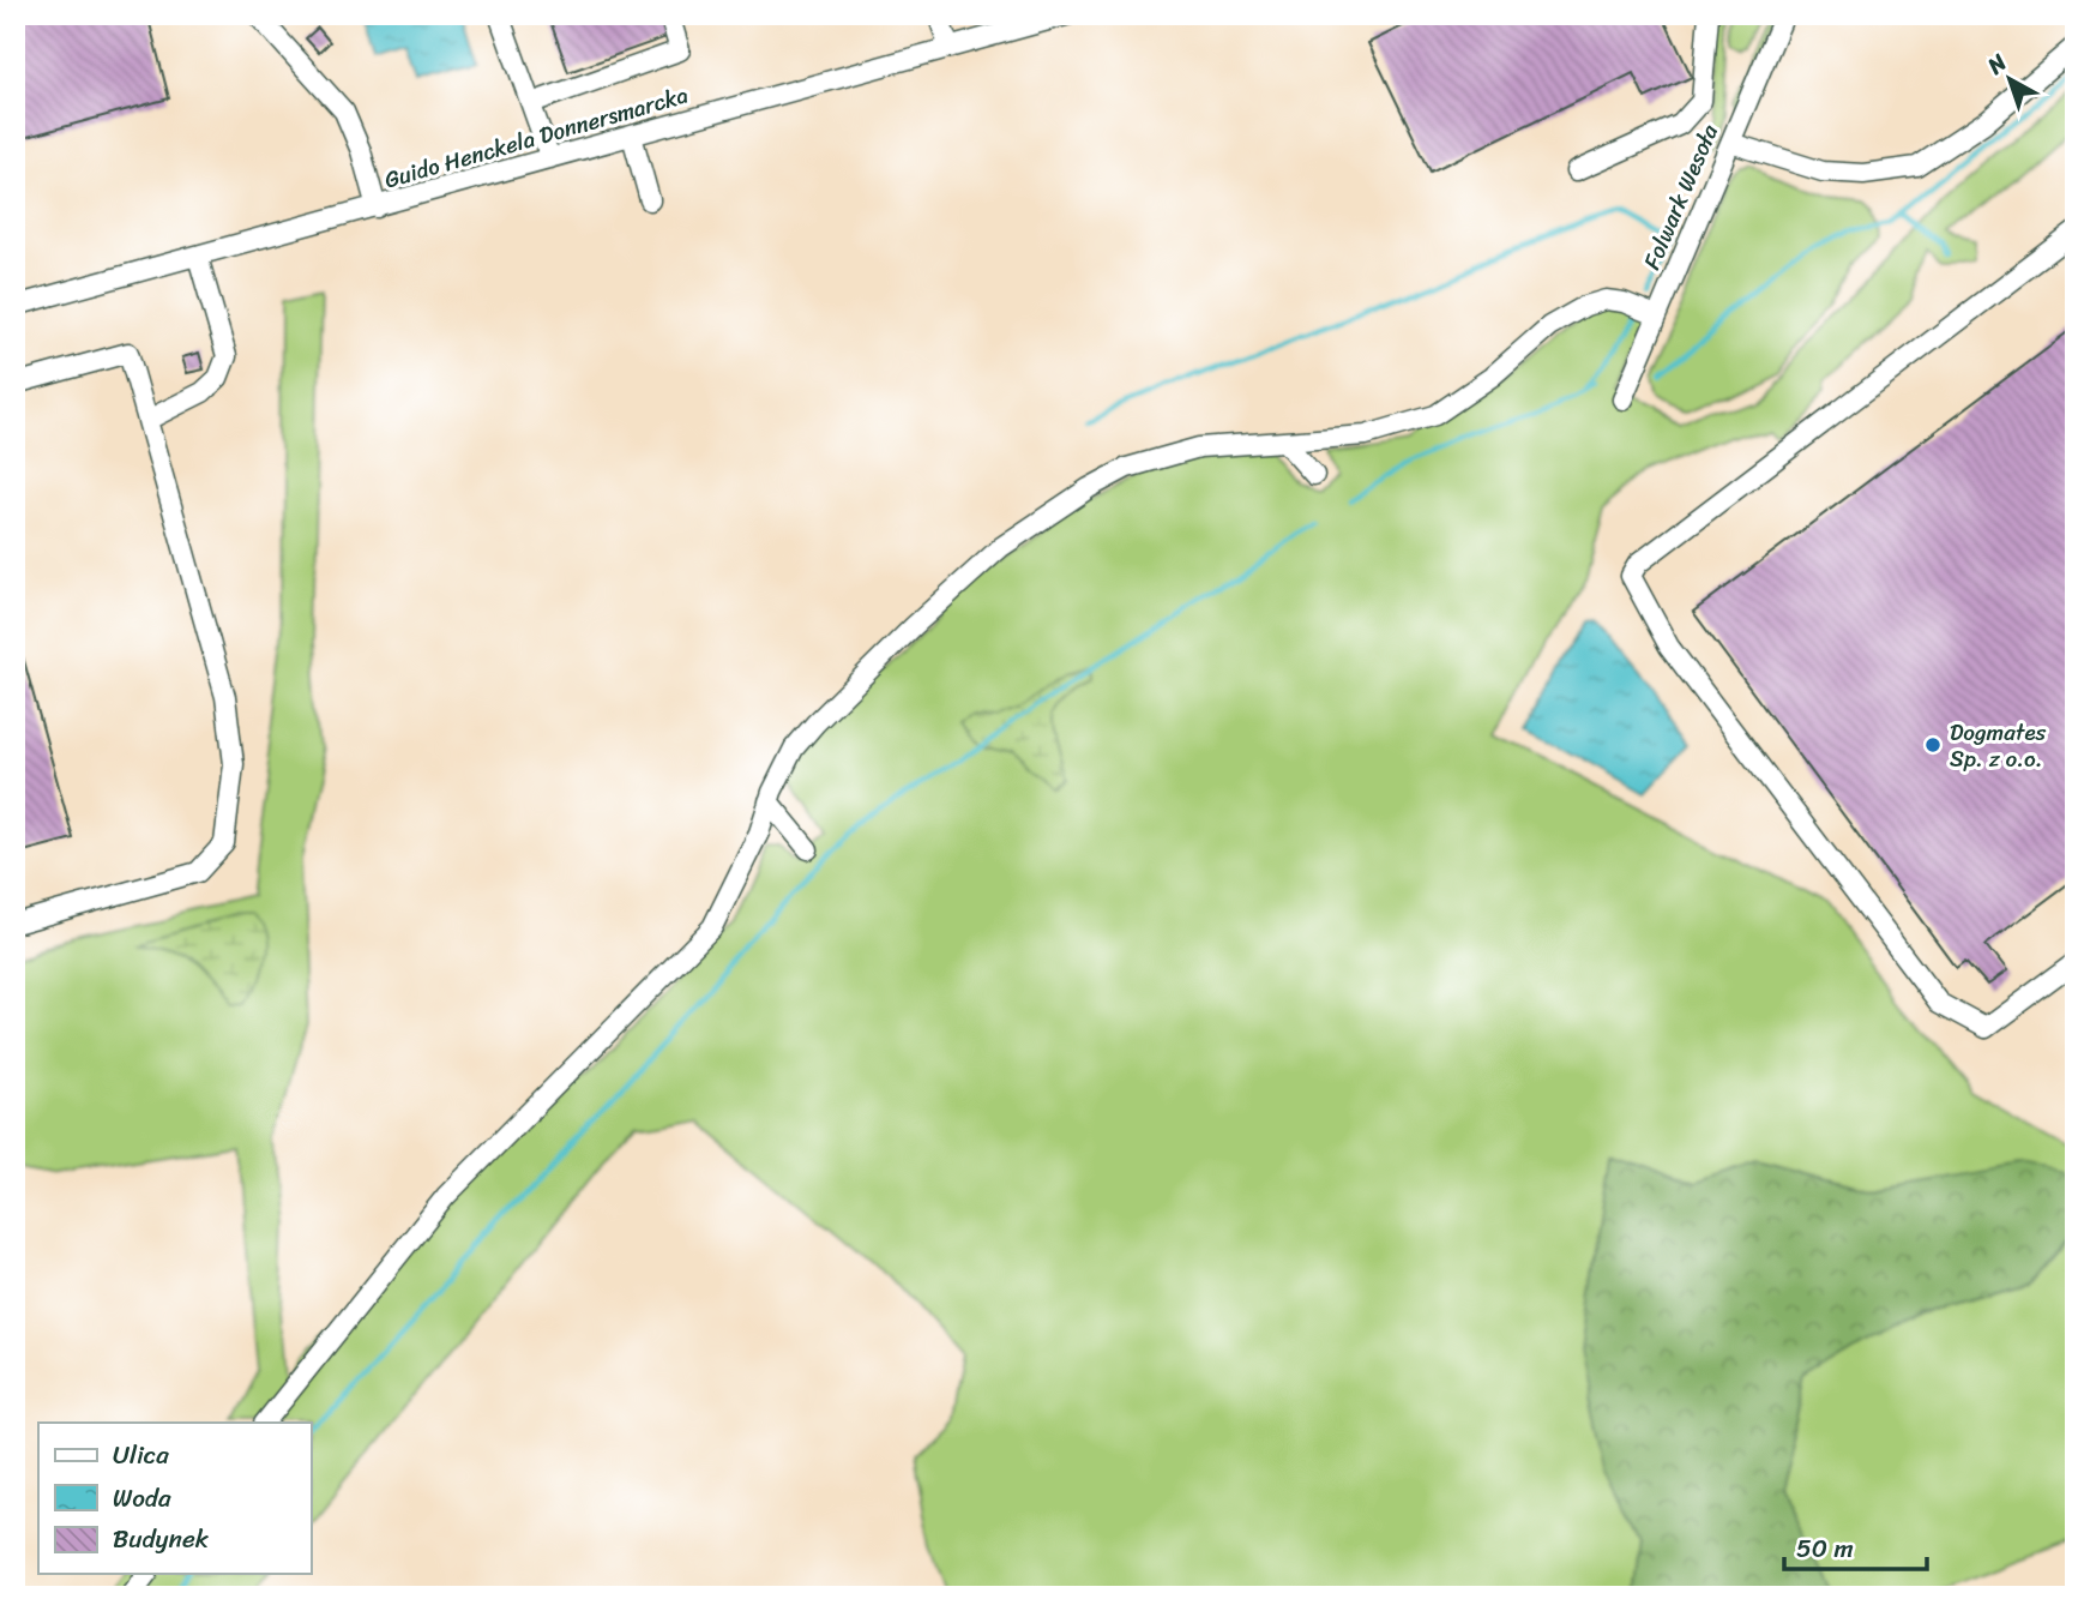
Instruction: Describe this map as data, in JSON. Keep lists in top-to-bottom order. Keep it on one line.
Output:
{"streets":{"street":["Guido Henckela Donnersmarcka","Folwark Wesoła"]},"places":["Dogmates Sp. z o.o."],"legend":["Ulica","Woda","Budynek"],"scale_bar":"50 m","north":"top left"}
